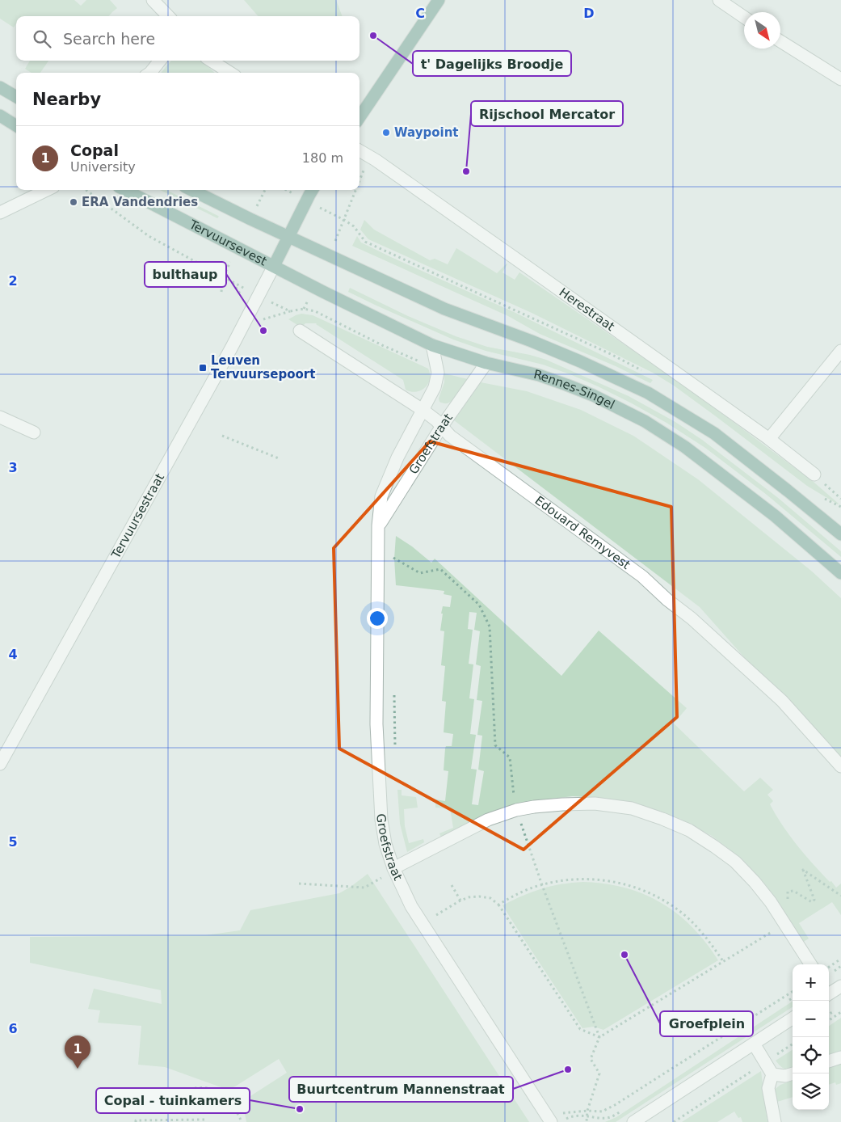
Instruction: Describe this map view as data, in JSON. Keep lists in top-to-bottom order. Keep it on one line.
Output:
{"streets":{"main road":["Tervuursevest","Rennes-Singel"],"street":["Herestraat","Groefstraat","Tervuursestraat","Edouard Remyvest"]},"crossings":[["Tervuursevest","Rennes-Singel"],["Tervuursevest","Tervuursestraat"],["Rennes-Singel","Groefstraat"],["Rennes-Singel","Tervuursestraat"],["Groefstraat","Edouard Remyvest"]],"places":{"other":["t' Dagelijks Broodje","Waypoint","Rijschool Mercator","ERA Vandendries","bulthaup","Groefplein","Buurtcentrum Mannenstraat","Copal - tuinkamers"],"transit":["Leuven Tervuursepoort"]},"north":"bottom right","page":{"search":"Search here","heading":"Nearby","list":[{"mark":"1","name":"Copal","note":"University","value":"180 m"}],"map_buttons":["+","−"],"pins":"1"},"grid":{"columns":["C","D"],"rows":["2","3","4","5","6"]}}
